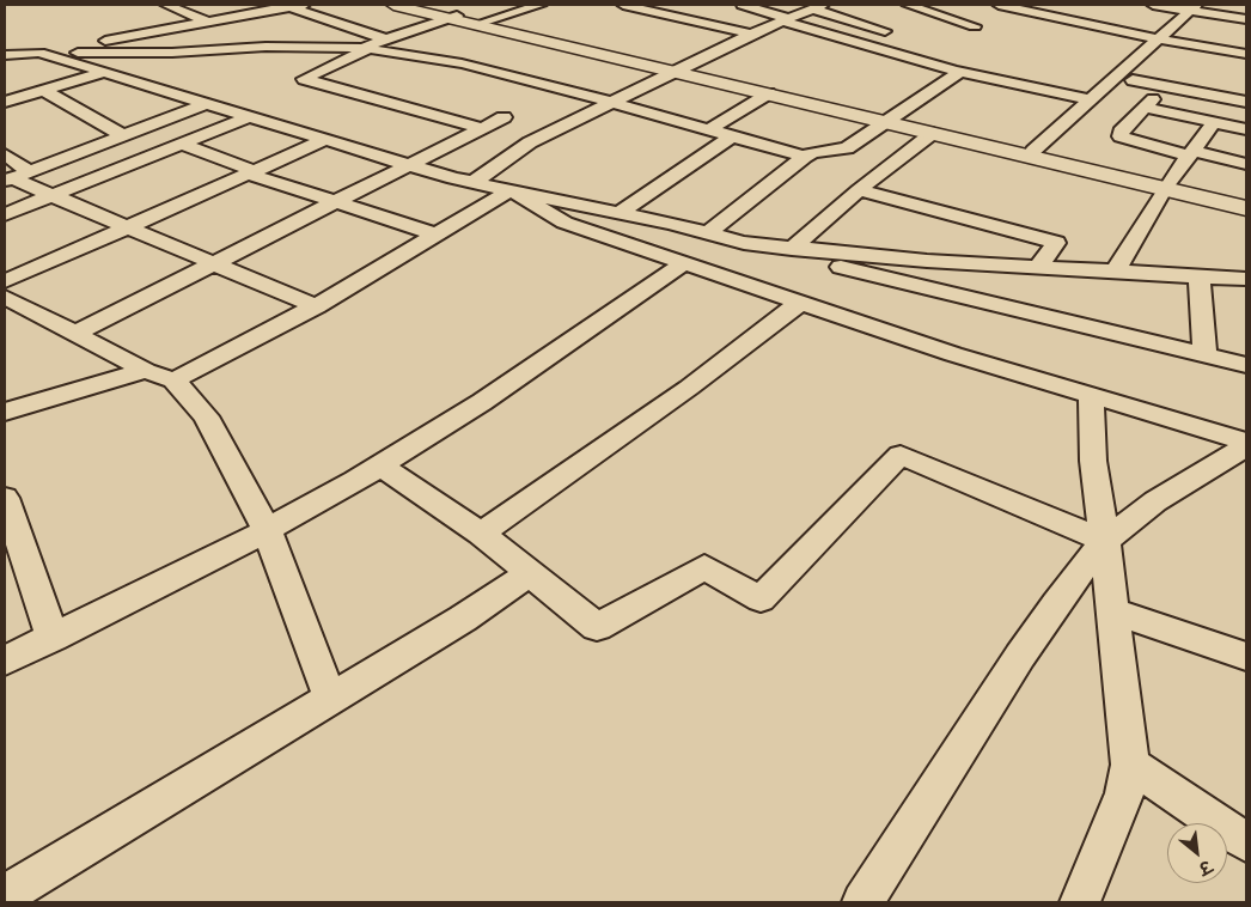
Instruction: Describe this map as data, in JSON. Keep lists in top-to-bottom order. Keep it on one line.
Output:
{"north":"bottom right"}
